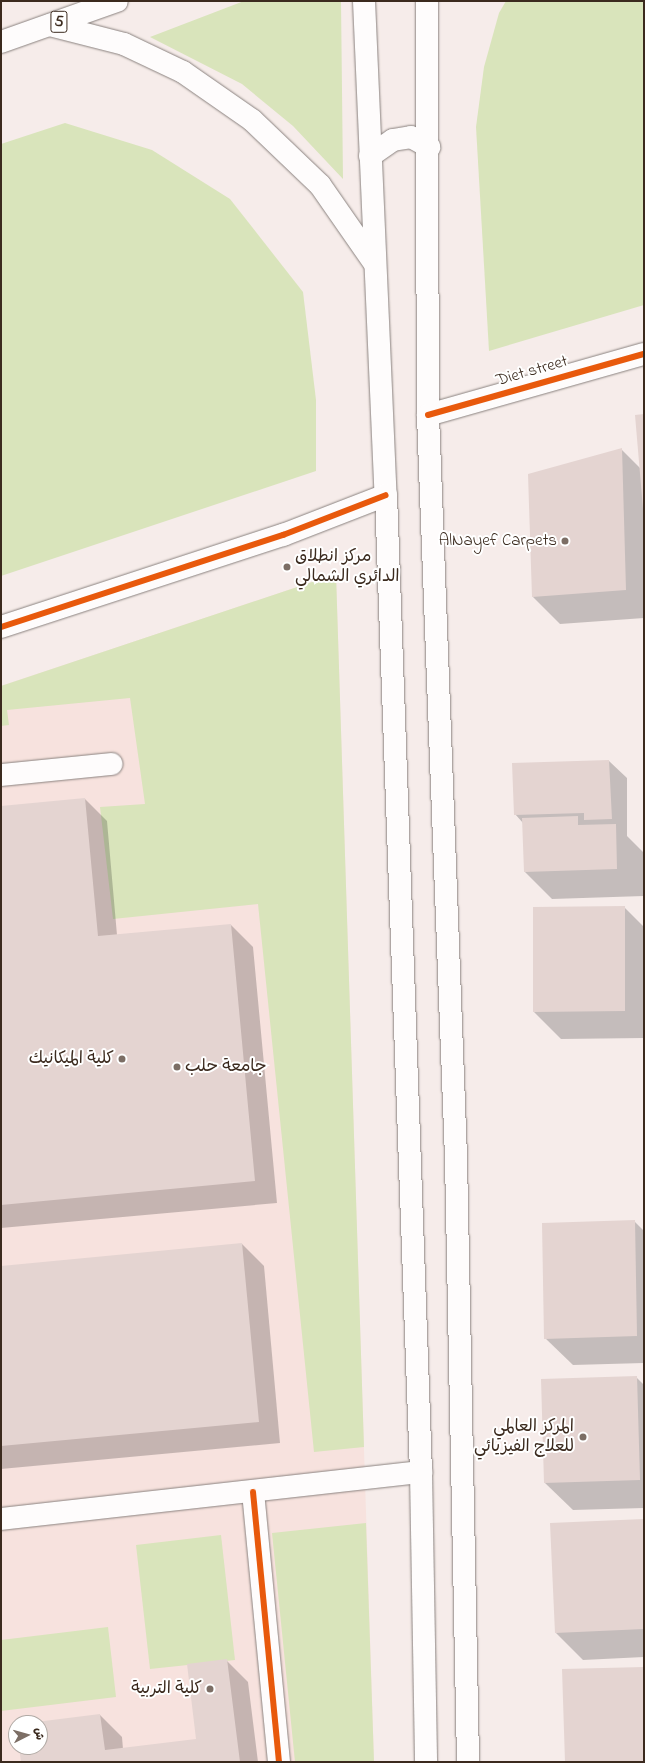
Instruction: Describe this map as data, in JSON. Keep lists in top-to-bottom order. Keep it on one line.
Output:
{"streets":{"main road":["5","Diet street"]},"places":["AlNayef Carpets","مركز انطلاق الدائري الشمالي","كلية الميكانيك","جامعة حلب","المركز العالمي للعلاج الفيزيائي","كلية التربية"],"north":"right"}
